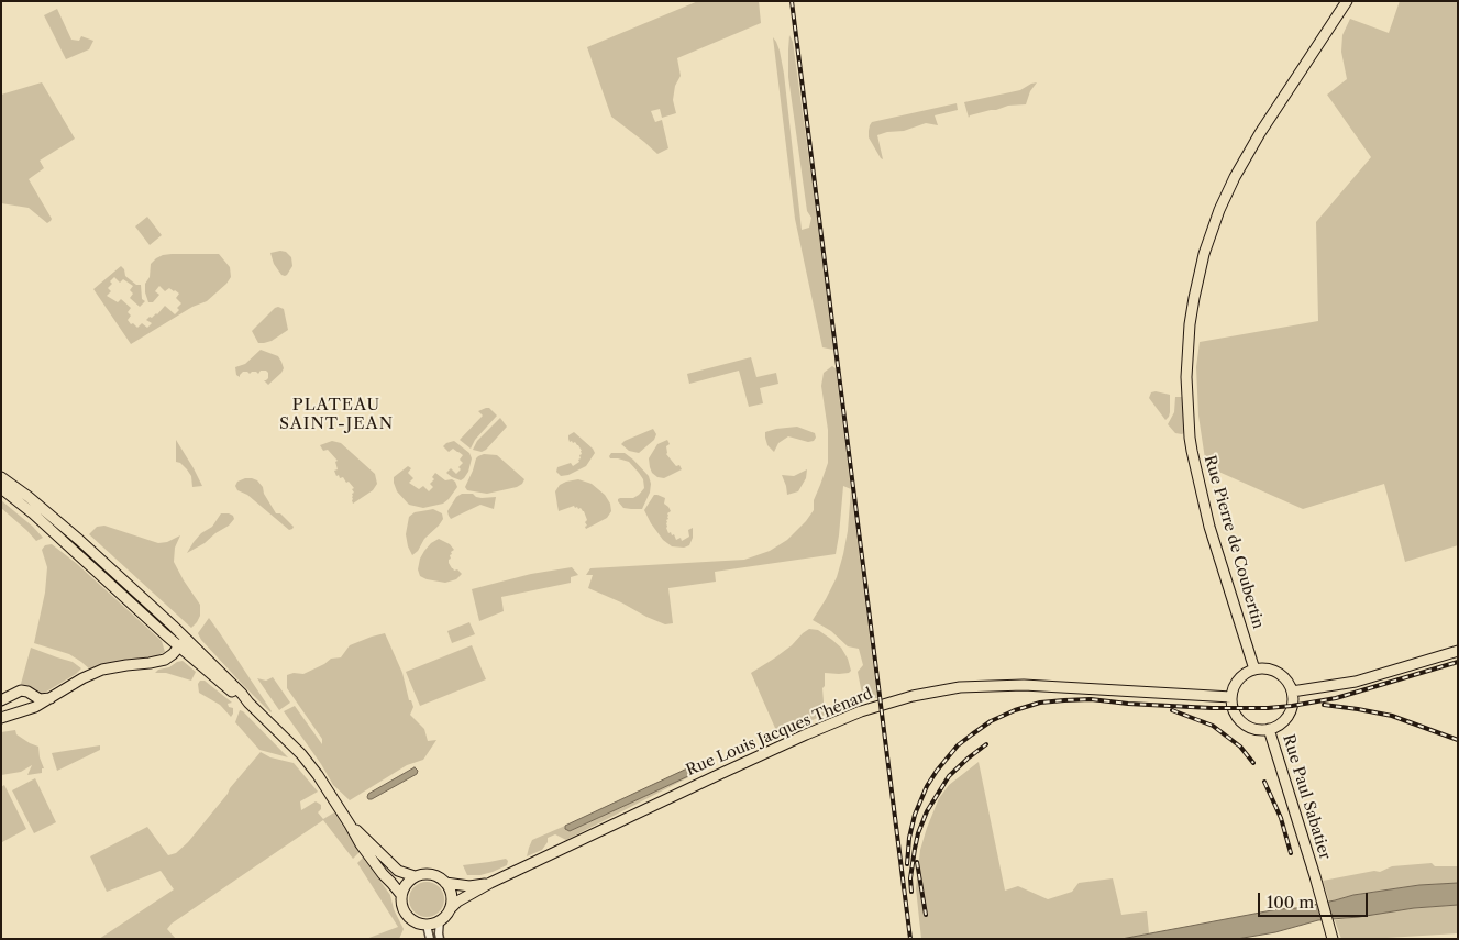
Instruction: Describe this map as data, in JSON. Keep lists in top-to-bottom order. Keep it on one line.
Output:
{"streets":{"main road":["Rue Pierre de Coubertin","Rue Louis Jacques Thénard","Rue Paul Sabatier"]},"crossings":[["Rue Pierre de Coubertin","Rue Louis Jacques Thénard"],["Rue Pierre de Coubertin","Rue Paul Sabatier"],["Rue Louis Jacques Thénard","Rue Paul Sabatier"]],"districts":["PLATEAU SAINT-JEAN"],"scale_bar":"100 m"}
